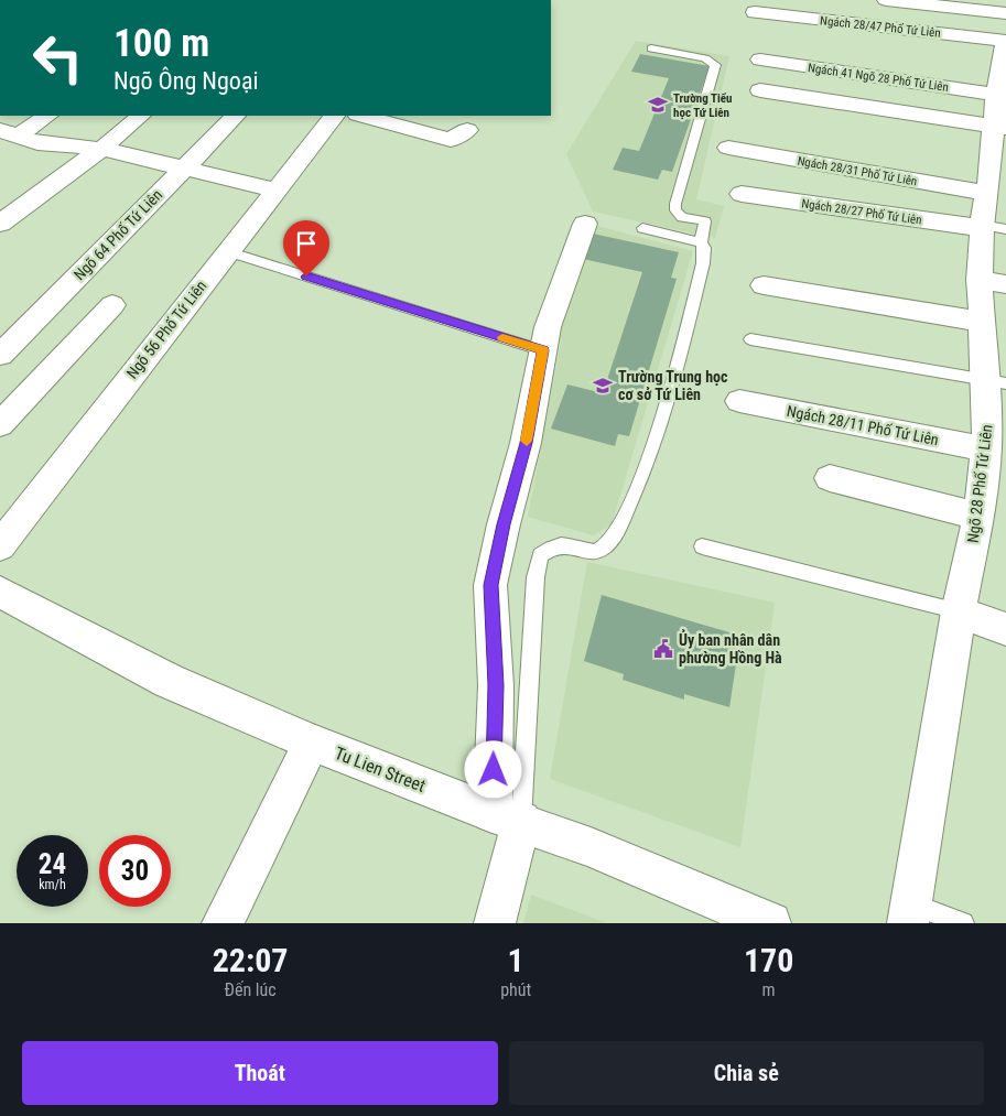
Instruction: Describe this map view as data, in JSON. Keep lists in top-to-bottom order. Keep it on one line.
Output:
{"streets":{"street":["Ngách 28/47 Phố Tứ Liên","Ngách 41 Ngõ 28 Phố Tứ Liên","Ngách 28/31 Phố Tứ Liên","Ngách 28/27 Phố Tứ Liên","Ngõ 64 Phố Tứ Liên","Ngõ 56 Phố Tứ Liên","Ngách 28/11 Phố Tứ Liên","Ngõ 28 Phố Tứ Liên","Tu Lien Street"]},"crossings":[["Ngách 28/47 Phố Tứ Liên","Ngõ 28 Phố Tứ Liên"],["Ngách 41 Ngõ 28 Phố Tứ Liên","Ngõ 28 Phố Tứ Liên"],["Ngách 28/31 Phố Tứ Liên","Ngõ 28 Phố Tứ Liên"],["Ngách 28/27 Phố Tứ Liên","Ngõ 28 Phố Tứ Liên"],["Ngách 28/11 Phố Tứ Liên","Ngõ 28 Phố Tứ Liên"]],"places":{"school or university":["Trường Tiểu học Tứ Liên","Trường Trung học cơ sở Tứ Liên"],"public building":["Ủy ban nhân dân phường Hồng Hà"]},"page":{"turn":["100 m","Ngõ Ông Ngoại"],"speed":"24 km/h","limit":"30","eta":["22:07","Đến lúc","1","phút","170","m"],"buttons":["Thoát","Chia sẻ"]}}
